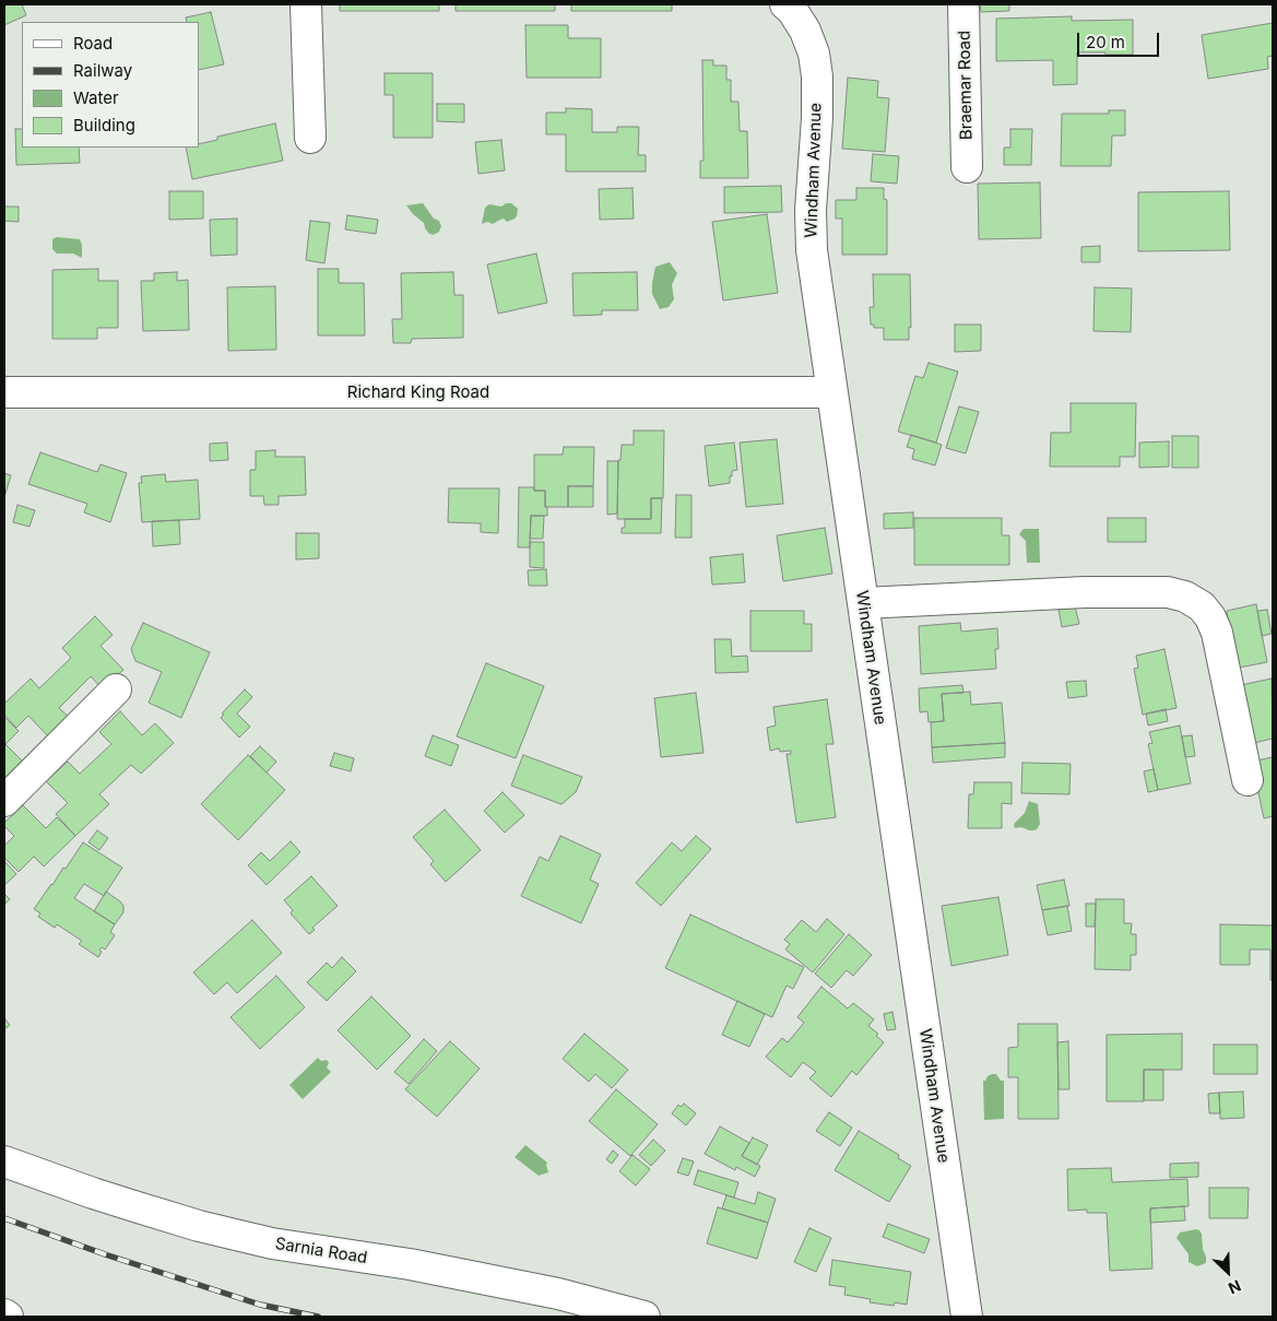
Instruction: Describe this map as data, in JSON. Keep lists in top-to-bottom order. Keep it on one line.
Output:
{"streets":{"street":["Braemar Road","Windham Avenue","Richard King Road","Sarnia Road"]},"crossings":[["Windham Avenue","Richard King Road"]],"legend":["Road","Railway","Water","Building"],"scale_bar":"20 m","north":"bottom right"}
